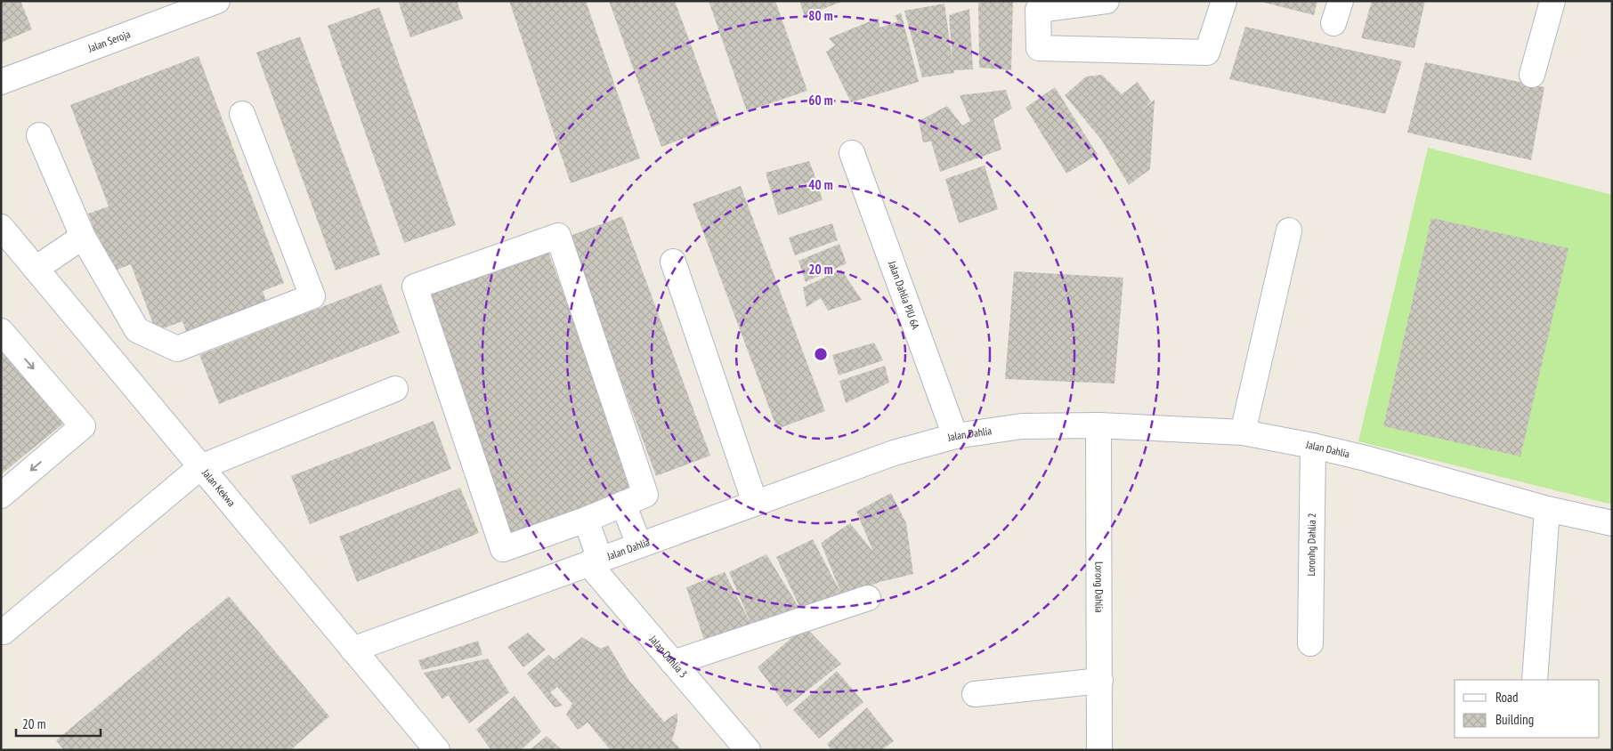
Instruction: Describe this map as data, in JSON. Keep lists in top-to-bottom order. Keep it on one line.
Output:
{"streets":{"street":["Jalan Seroja","Jalan Dahlia PJU 6A","Jalan Dahlia","Jalan Kekwa","Loronhg Dahlia 2","Lorong Dahlia","Jalan Dahlia 3"]},"crossings":[["Jalan Dahlia PJU 6A","Jalan Dahlia"],["Jalan Dahlia","Jalan Kekwa"],["Jalan Dahlia","Loronhg Dahlia 2"],["Jalan Dahlia","Lorong Dahlia"],["Jalan Dahlia","Jalan Dahlia 3"]],"legend":["Road","Building"],"scale_bar":"20 m","rings":["80 m","60 m","40 m","20 m"]}
